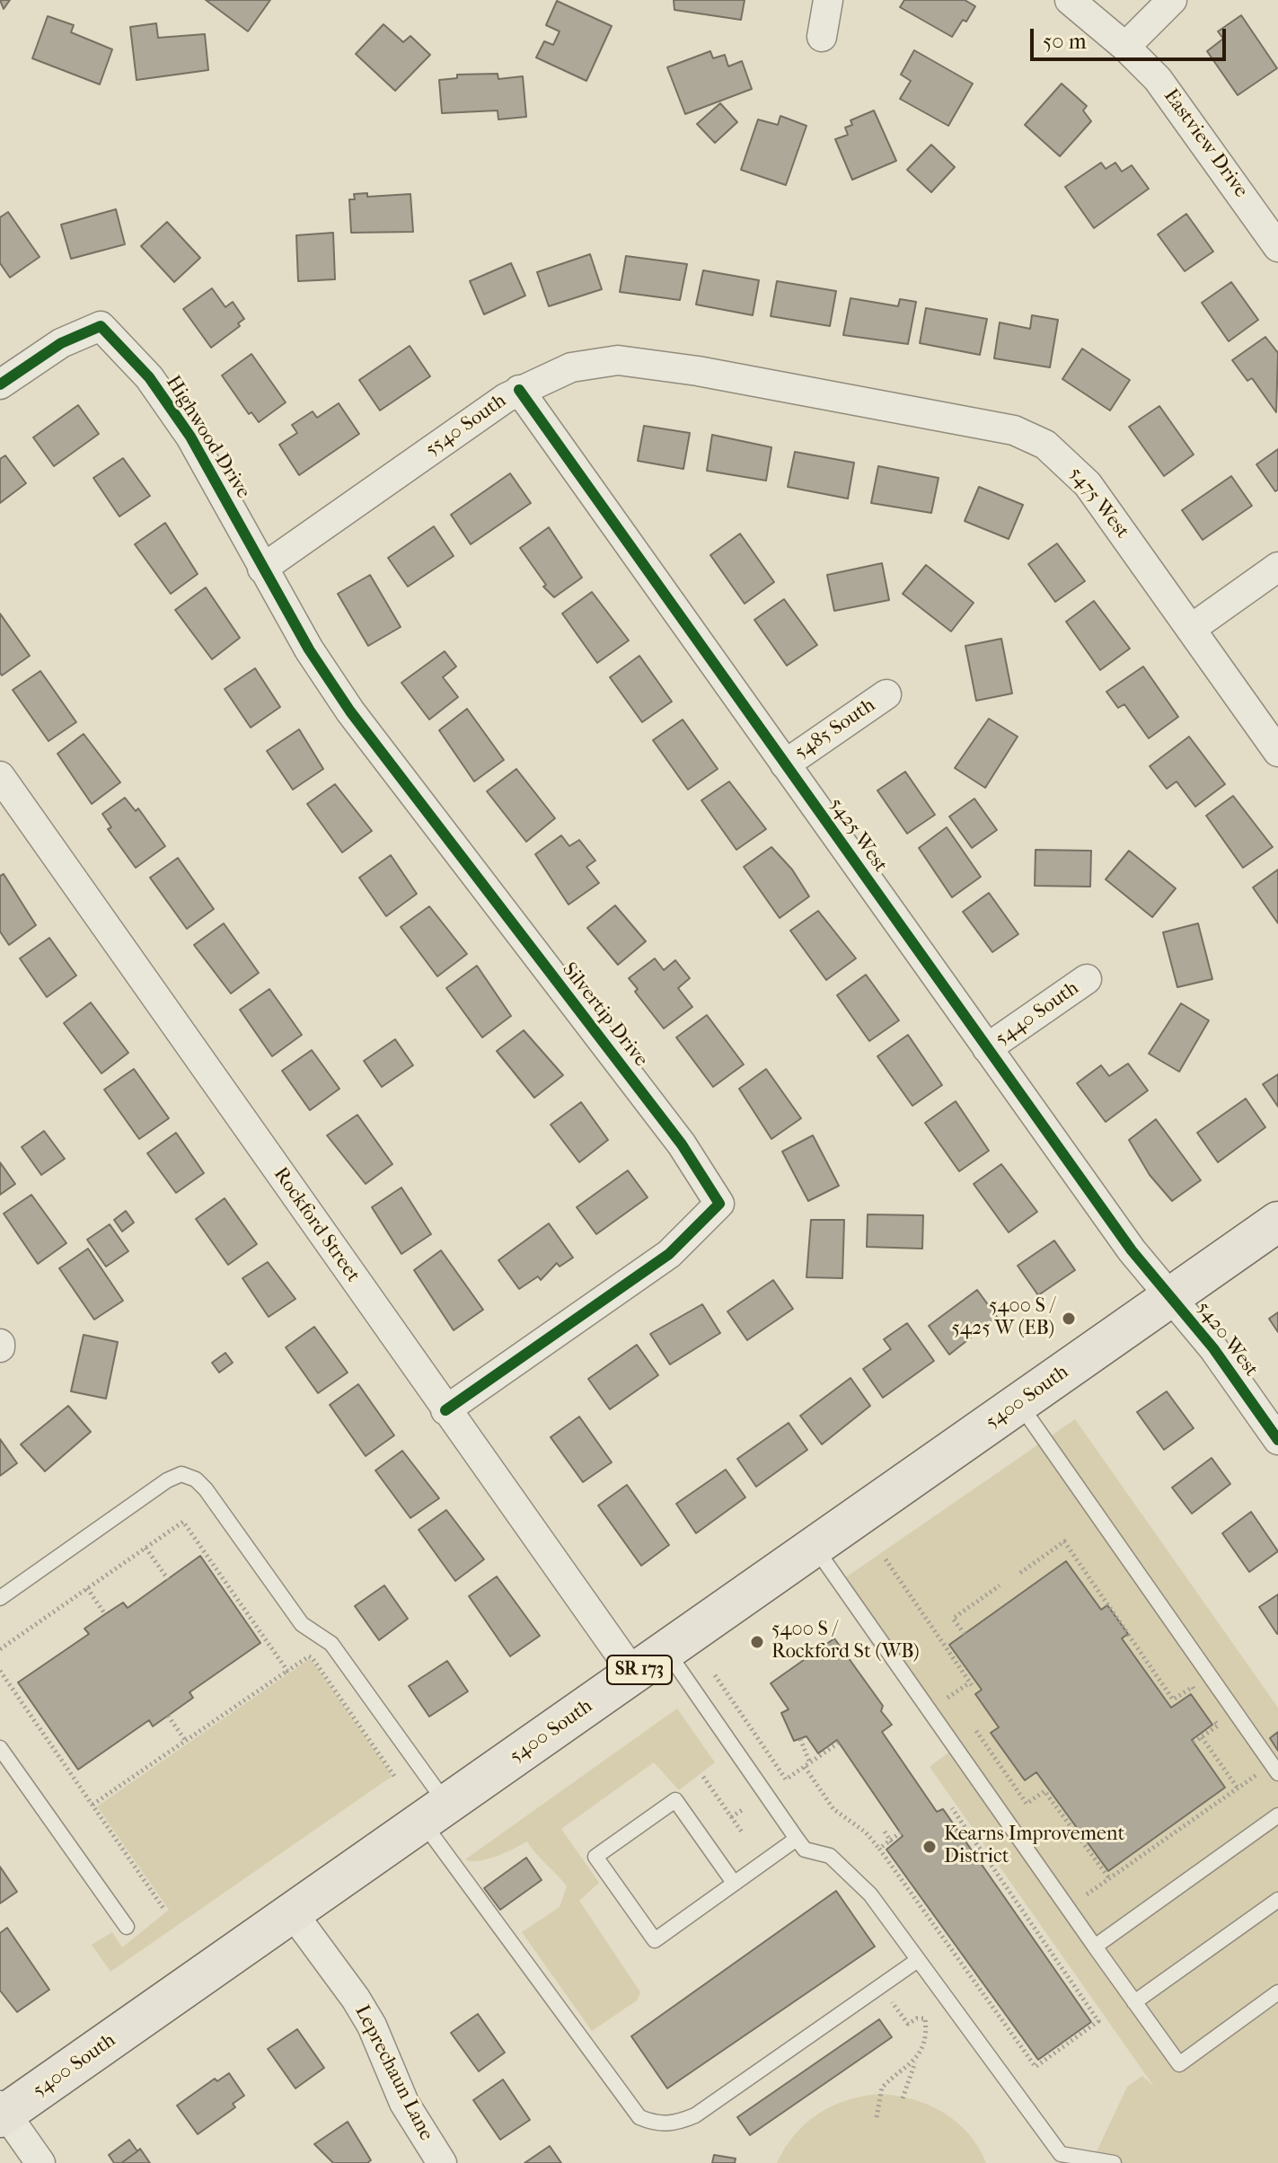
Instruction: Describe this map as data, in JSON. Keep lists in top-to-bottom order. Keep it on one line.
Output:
{"streets":{"main road":["5400 South","SR 173"],"street":["Eastview Drive","5540 South","Highwood Drive","5475 West","5485 South","5425 West","5440 South","Silvertip Drive","Rockford Street","5420 West","Leprechaun Lane"]},"crossings":[["5540 South","Highwood Drive"],["5540 South","5475 West"],["5540 South","5425 West"],["5540 South","Silvertip Drive"],["Highwood Drive","Silvertip Drive"],["5485 South","5425 West"],["5425 West","5440 South"],["5425 West","5420 West"],["5425 West","5400 South"],["Silvertip Drive","Rockford Street"],["Rockford Street","5400 South"],["5420 West","5400 South"],["5400 South","Leprechaun Lane"]],"places":["5400 S / 5425 W (EB)","5400 S / Rockford St (WB)","Kearns Improvement District"],"scale_bar":"50 m"}
